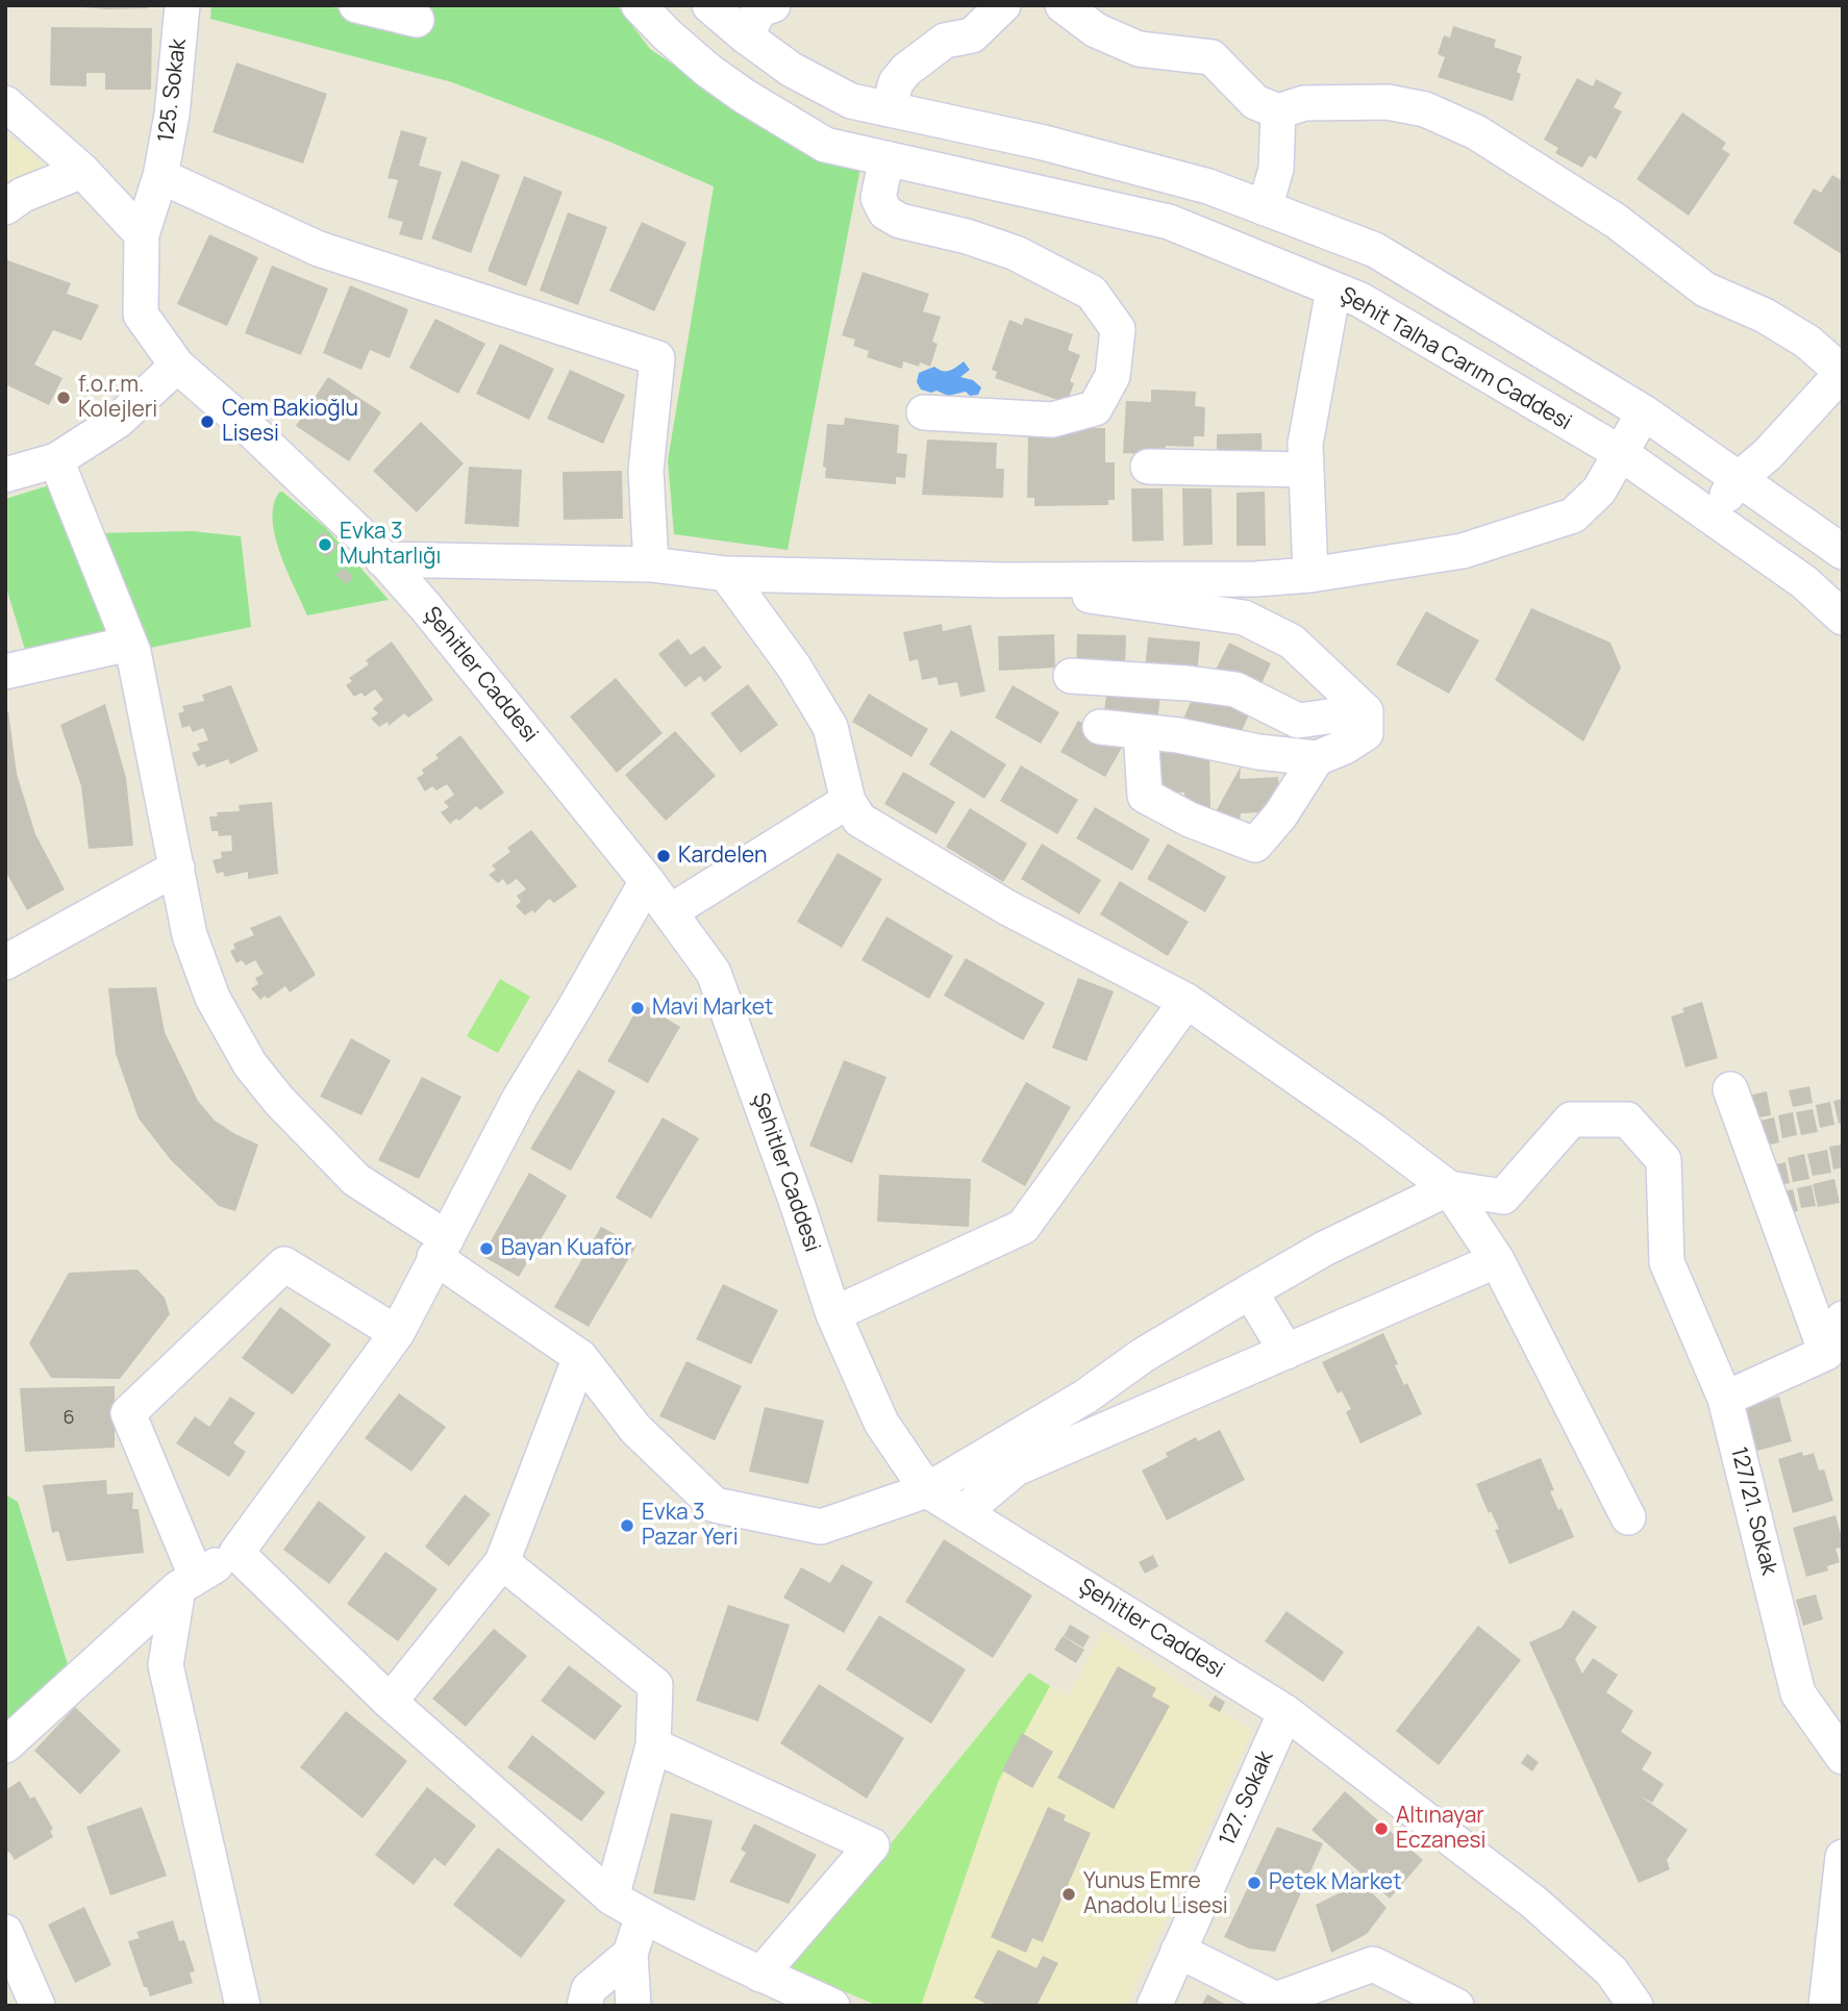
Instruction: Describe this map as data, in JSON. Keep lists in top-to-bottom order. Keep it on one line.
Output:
{"streets":{"street":["125. Sokak","Şehit Talha Carım Caddesi","Şehitler Caddesi","127/21. Sokak","127. Sokak"]},"crossings":[["125. Sokak","Şehitler Caddesi"],["Şehitler Caddesi","127. Sokak"]],"places":["f.o.r.m. Kolejleri","Cem Bakioğlu Lisesi","Evka 3 Muhtarlığı","Kardelen","Mavi Market","Bayan Kuaför","Evka 3 Pazar Yeri","Altınayar Eczanesi","Petek Market","Yunus Emre Anadolu Lisesi"],"house_numbers":["6"]}
